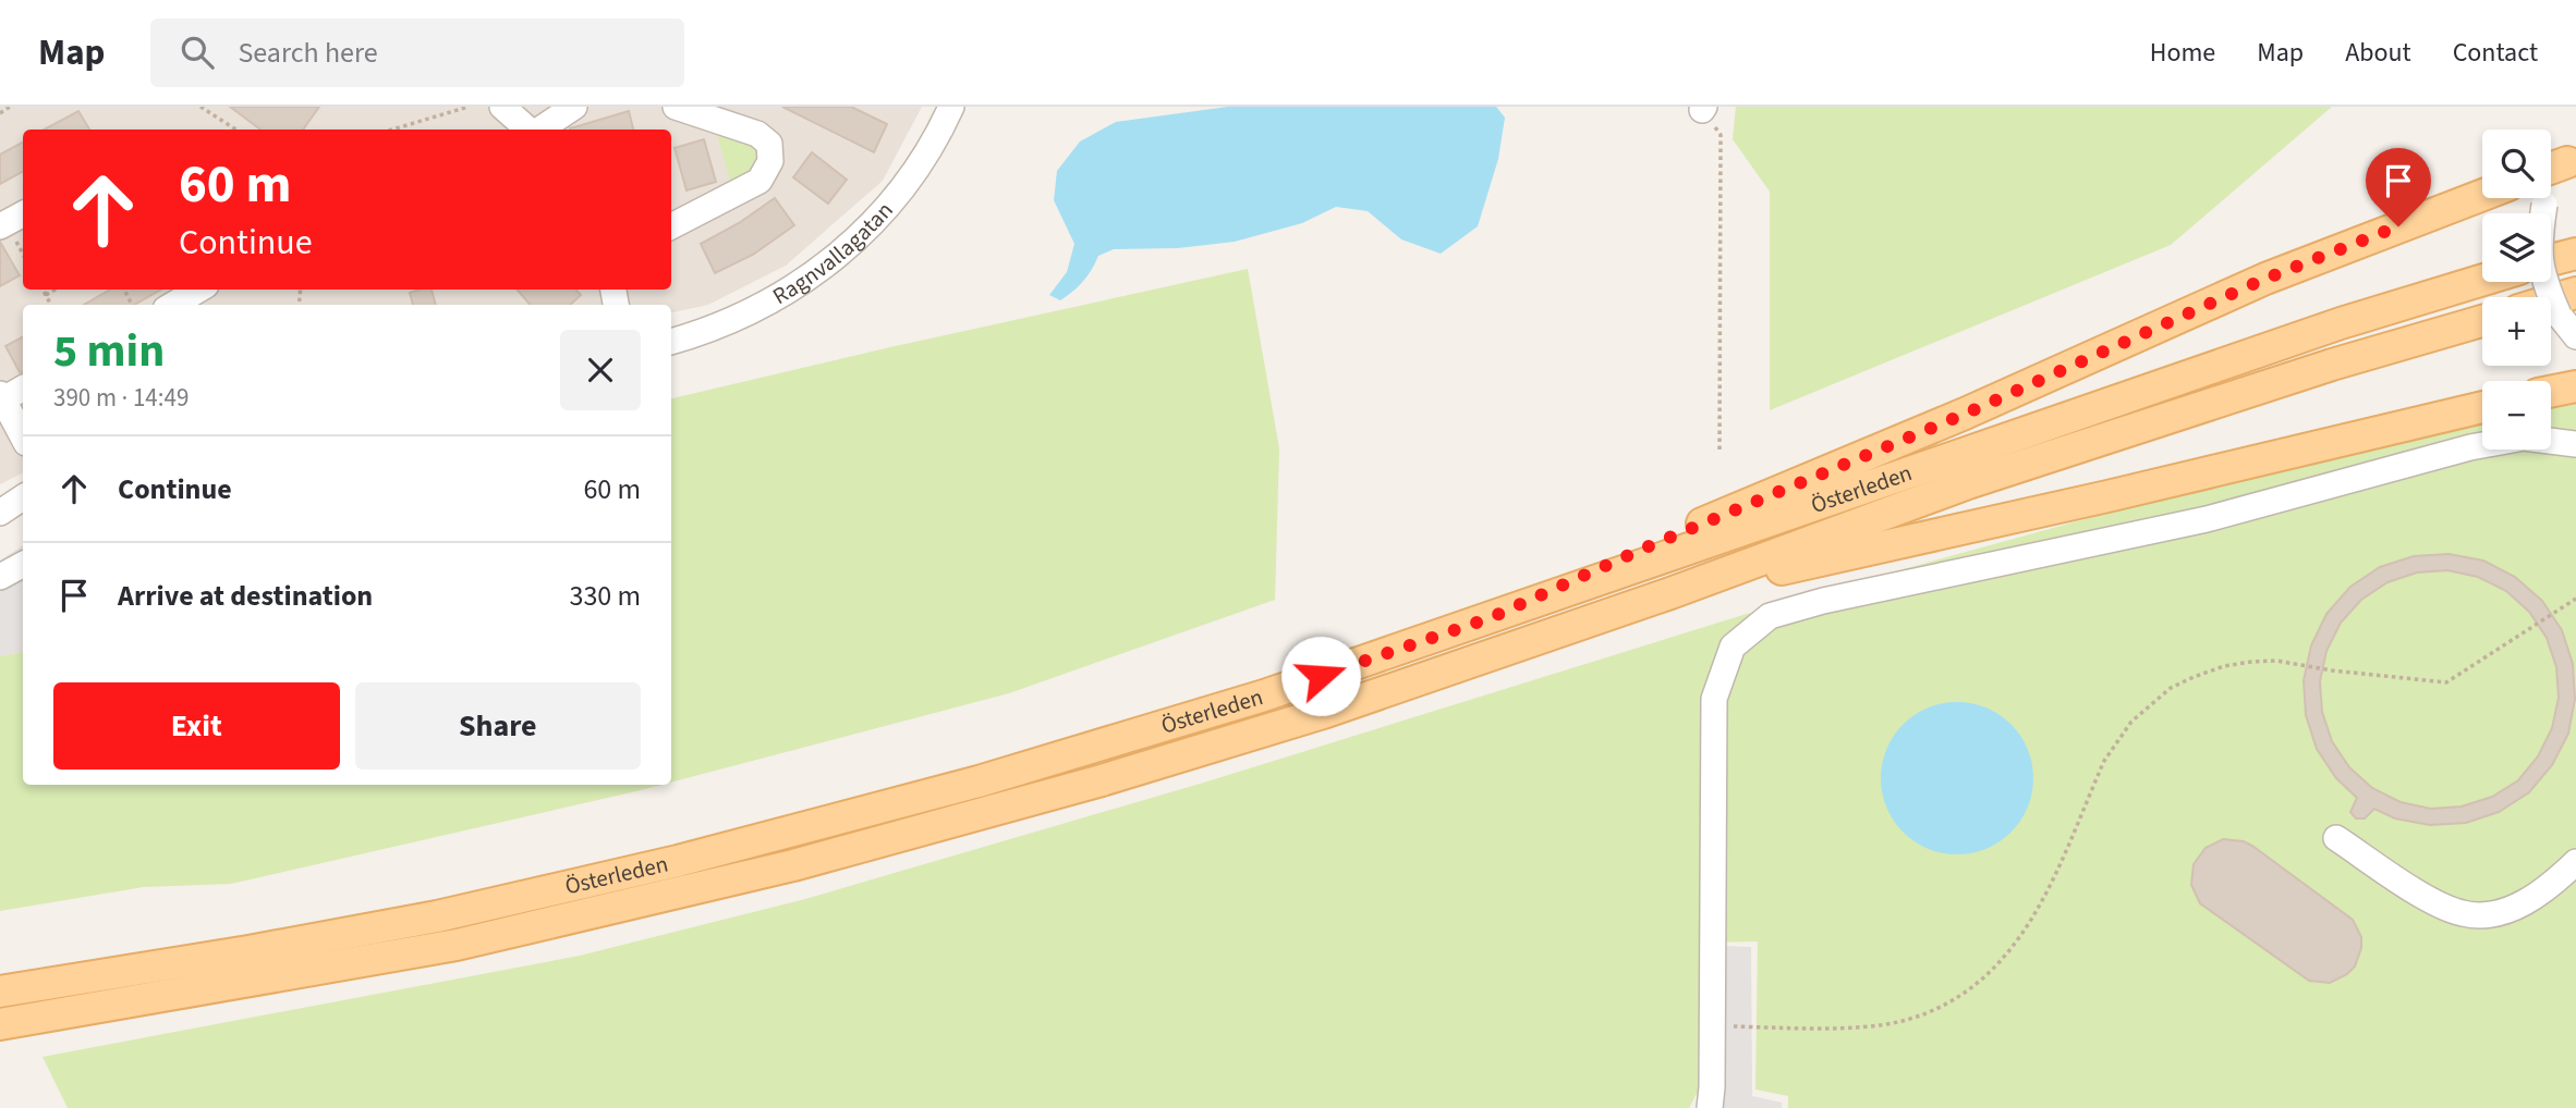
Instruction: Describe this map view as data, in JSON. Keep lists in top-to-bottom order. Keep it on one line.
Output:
{"streets":{"main road":["Österleden"],"street":["Ragnvallagatan"]},"page":{"header":"Map","search":"Search here","nav":["Home","Map","About","Contact"],"map_buttons":["+","−"],"turn":["60 m","Continue"],"heading":["5 min","390 m · 14:49"],"list":[{"name":"Continue","value":"60 m"},{"name":"Arrive at destination","value":"330 m"}],"buttons":["Exit","Share"]}}
